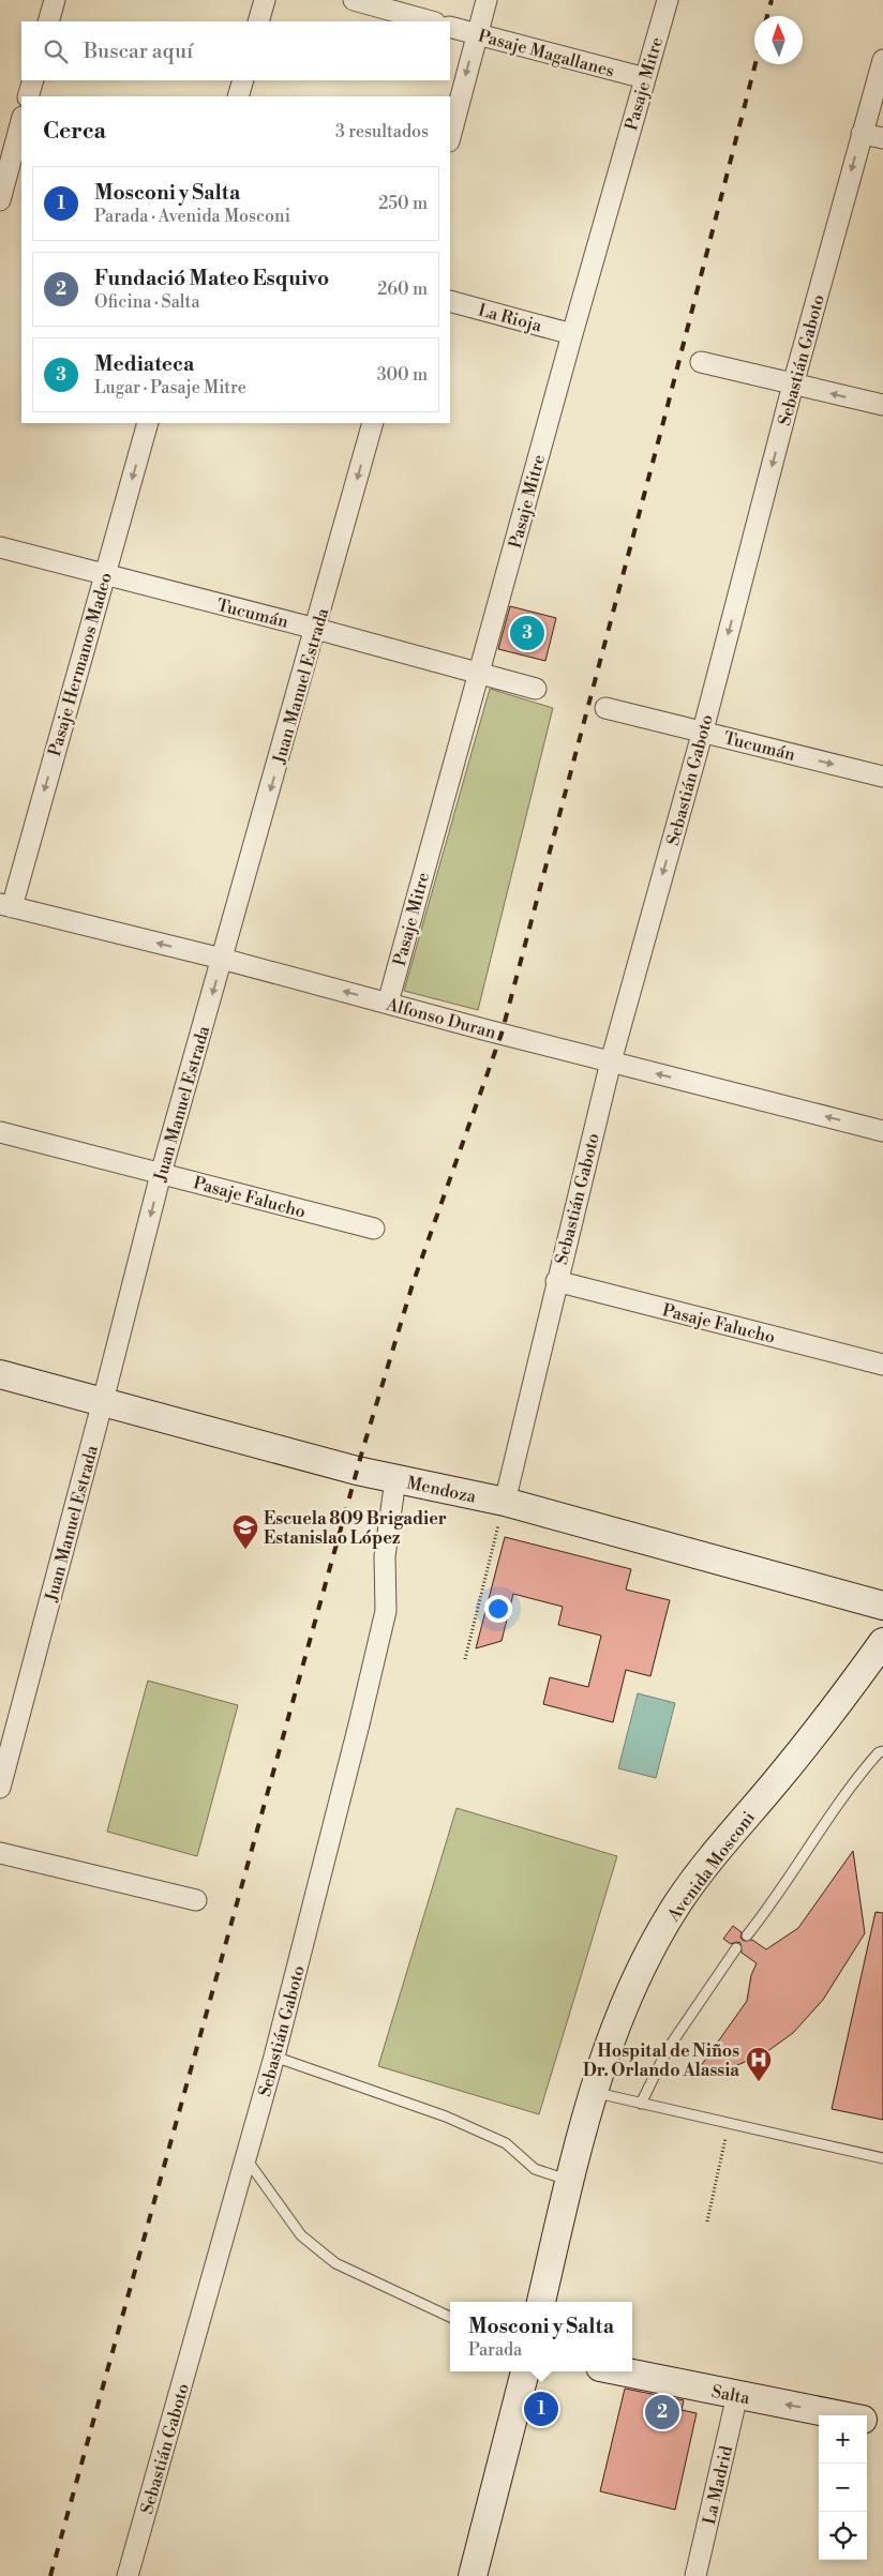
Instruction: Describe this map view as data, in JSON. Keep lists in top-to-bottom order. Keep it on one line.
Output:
{"streets":{"street":["Pasaje Magallanes","Pasaje Mitre","La Rioja","Sebastián Gaboto","Tucumán","Pasaje Hermanos Madeo","Juan Manuel Estrada","Alfonso Duran","Pasaje Falucho","Mendoza","Avenida Mosconi","Salta","La Madrid"]},"crossings":[["Pasaje Magallanes","Pasaje Mitre"],["Pasaje Mitre","La Rioja"],["Pasaje Mitre","Tucumán"],["Pasaje Mitre","Alfonso Duran"],["Sebastián Gaboto","Tucumán"],["Sebastián Gaboto","Alfonso Duran"],["Sebastián Gaboto","Pasaje Falucho"],["Sebastián Gaboto","Mendoza"],["Tucumán","Pasaje Hermanos Madeo"],["Tucumán","Juan Manuel Estrada"],["Pasaje Hermanos Madeo","Alfonso Duran"],["Juan Manuel Estrada","Alfonso Duran"],["Juan Manuel Estrada","Pasaje Falucho"],["Juan Manuel Estrada","Mendoza"],["Salta","La Madrid"]],"one_way":["Sebastián Gaboto","Pasaje Hermanos Madeo","Juan Manuel Estrada","Alfonso Duran","Salta"],"places":{"school or university":["Escuela 809 Brigadier Estanislao López"],"hospital":["Hospital de Niños Dr. Orlando Alassia"]},"north":"top","page":{"search":"Buscar aquí","heading":["Cerca","3 resultados"],"list":[{"mark":"1","name":"Mosconi y Salta","note":"Parada · Avenida Mosconi","value":"250 m"},{"mark":"2","name":"Fundació Mateo Esquivo","note":"Oficina · Salta","value":"260 m"},{"mark":"3","name":"Mediateca","note":"Lugar · Pasaje Mitre","value":"300 m"}],"pins":["3","1","2"],"popup":["Mosconi y Salta","Parada"],"map_buttons":["+","−"]}}
